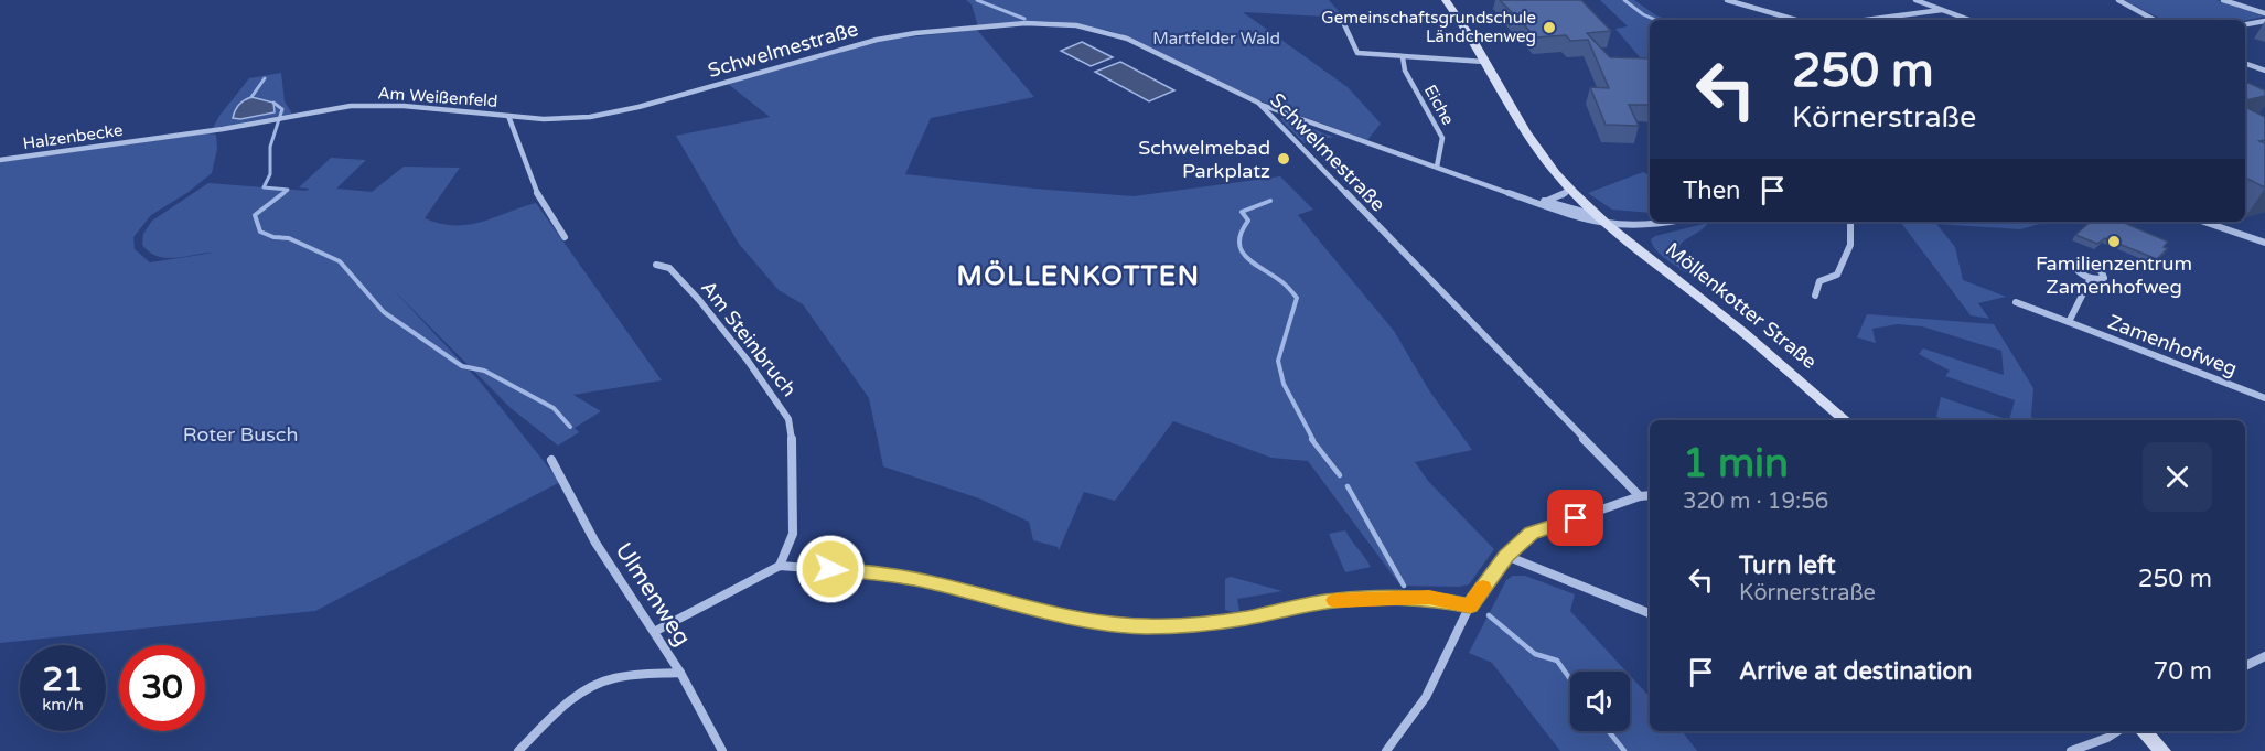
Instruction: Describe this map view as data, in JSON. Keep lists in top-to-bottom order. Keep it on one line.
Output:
{"streets":{"main road":["Möllenkotter Straße"],"street":["Schwelmestraße","Am Weißenfeld","Eiche","Halzenbecke","Am Steinbruch","Zamenhofweg","Ulmenweg"]},"crossings":[["Schwelmestraße","Am Weißenfeld"],["Schwelmestraße","Möllenkotter Straße"],["Am Weißenfeld","Halzenbecke"],["Eiche","Möllenkotter Straße"]],"districts":["MÖLLENKOTTEN"],"parks":["Martfelder Wald","Roter Busch"],"places":["Gemeinschaftsgrundschule Ländchenweg","Schwelmebad Parkplatz","Familienzentrum Zamenhofweg"],"page":{"turn":["250 m","Körnerstraße"],"then":"Then","heading":["1 min","320 m · 19:56"],"list":[{"name":"Turn left","note":"Körnerstraße","value":"250 m"},{"name":"Arrive at destination","value":"70 m"}],"speed":"21 km/h","limit":"30"}}
